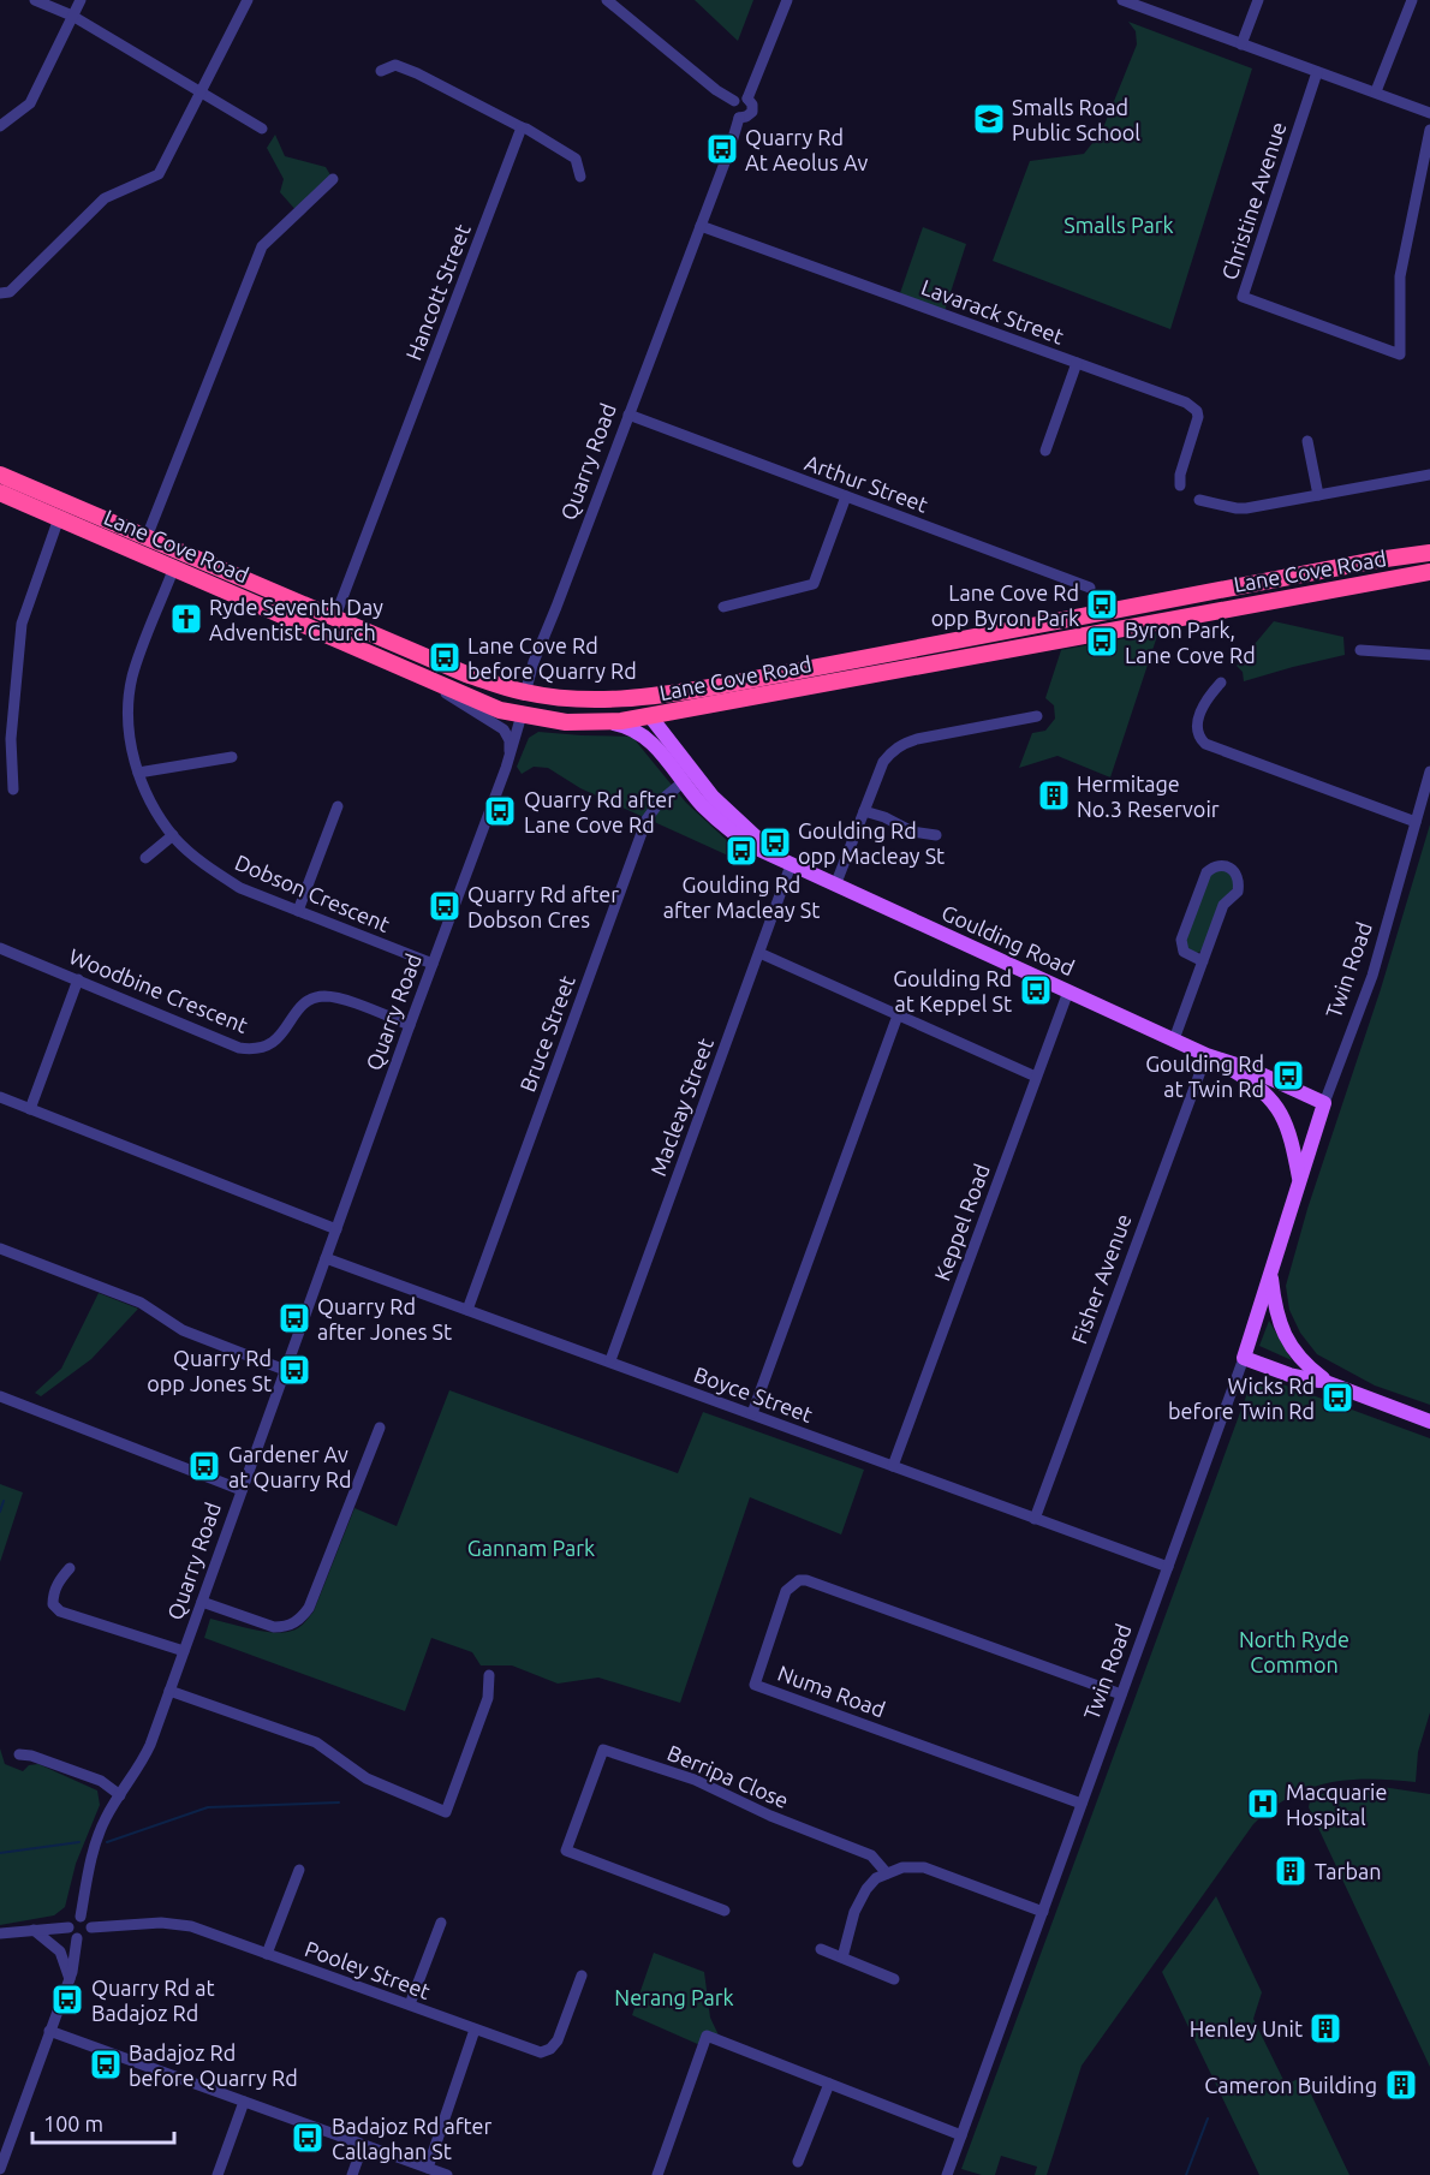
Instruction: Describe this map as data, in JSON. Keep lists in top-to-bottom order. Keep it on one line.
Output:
{"streets":{"highway":["Quarry Road","Lane Cove Road"],"main road":["Goulding Road","Twin Road"],"street":["Christine Avenue","Hancott Street","Lavarack Street","Arthur Street","Dobson Crescent","Woodbine Crescent","Bruce Street","Macleay Street","Keppel Road","Fisher Avenue","Boyce Street","Numa Road","Berripa Close","Pooley Street"]},"crossings":[["Hancott Street","Lane Cove Road"],["Lavarack Street","Quarry Road"],["Quarry Road","Arthur Street"],["Quarry Road","Lane Cove Road"],["Quarry Road","Dobson Crescent"],["Quarry Road","Woodbine Crescent"],["Quarry Road","Boyce Street"],["Quarry Road","Pooley Street"],["Lane Cove Road","Dobson Crescent"],["Lane Cove Road","Goulding Road"],["Goulding Road","Twin Road"],["Goulding Road","Bruce Street"],["Goulding Road","Macleay Street"],["Goulding Road","Keppel Road"],["Goulding Road","Fisher Avenue"],["Twin Road","Boyce Street"],["Twin Road","Numa Road"],["Bruce Street","Boyce Street"],["Macleay Street","Boyce Street"],["Keppel Road","Boyce Street"],["Fisher Avenue","Boyce Street"]],"parks":["Smalls Park","Gannam Park","North Ryde Common","Nerang Park"],"places":{"school or university":["Smalls Road Public School"],"bus stop":["Quarry Rd At Aeolus Av","Lane Cove Rd opp Byron Park","Byron Park, Lane Cove Rd","Lane Cove Rd before Quarry Rd","Quarry Rd after Lane Cove Rd","Goulding Rd opp Macleay St","Goulding Rd after Macleay St","Quarry Rd after Dobson Cres","Goulding Rd at Keppel St","Goulding Rd at Twin Rd","Quarry Rd after Jones St","Quarry Rd opp Jones St","Wicks Rd before Twin Rd","Gardener Av at Quarry Rd","Quarry Rd at Badajoz Rd","Badajoz Rd before Quarry Rd","Badajoz Rd after Callaghan St"],"church":["Ryde Seventh Day Adventist Church"],"building":["Hermitage No.3 Reservoir","Tarban","Henley Unit","Cameron Building"],"hospital":["Macquarie Hospital"]},"scale_bar":"100 m"}
